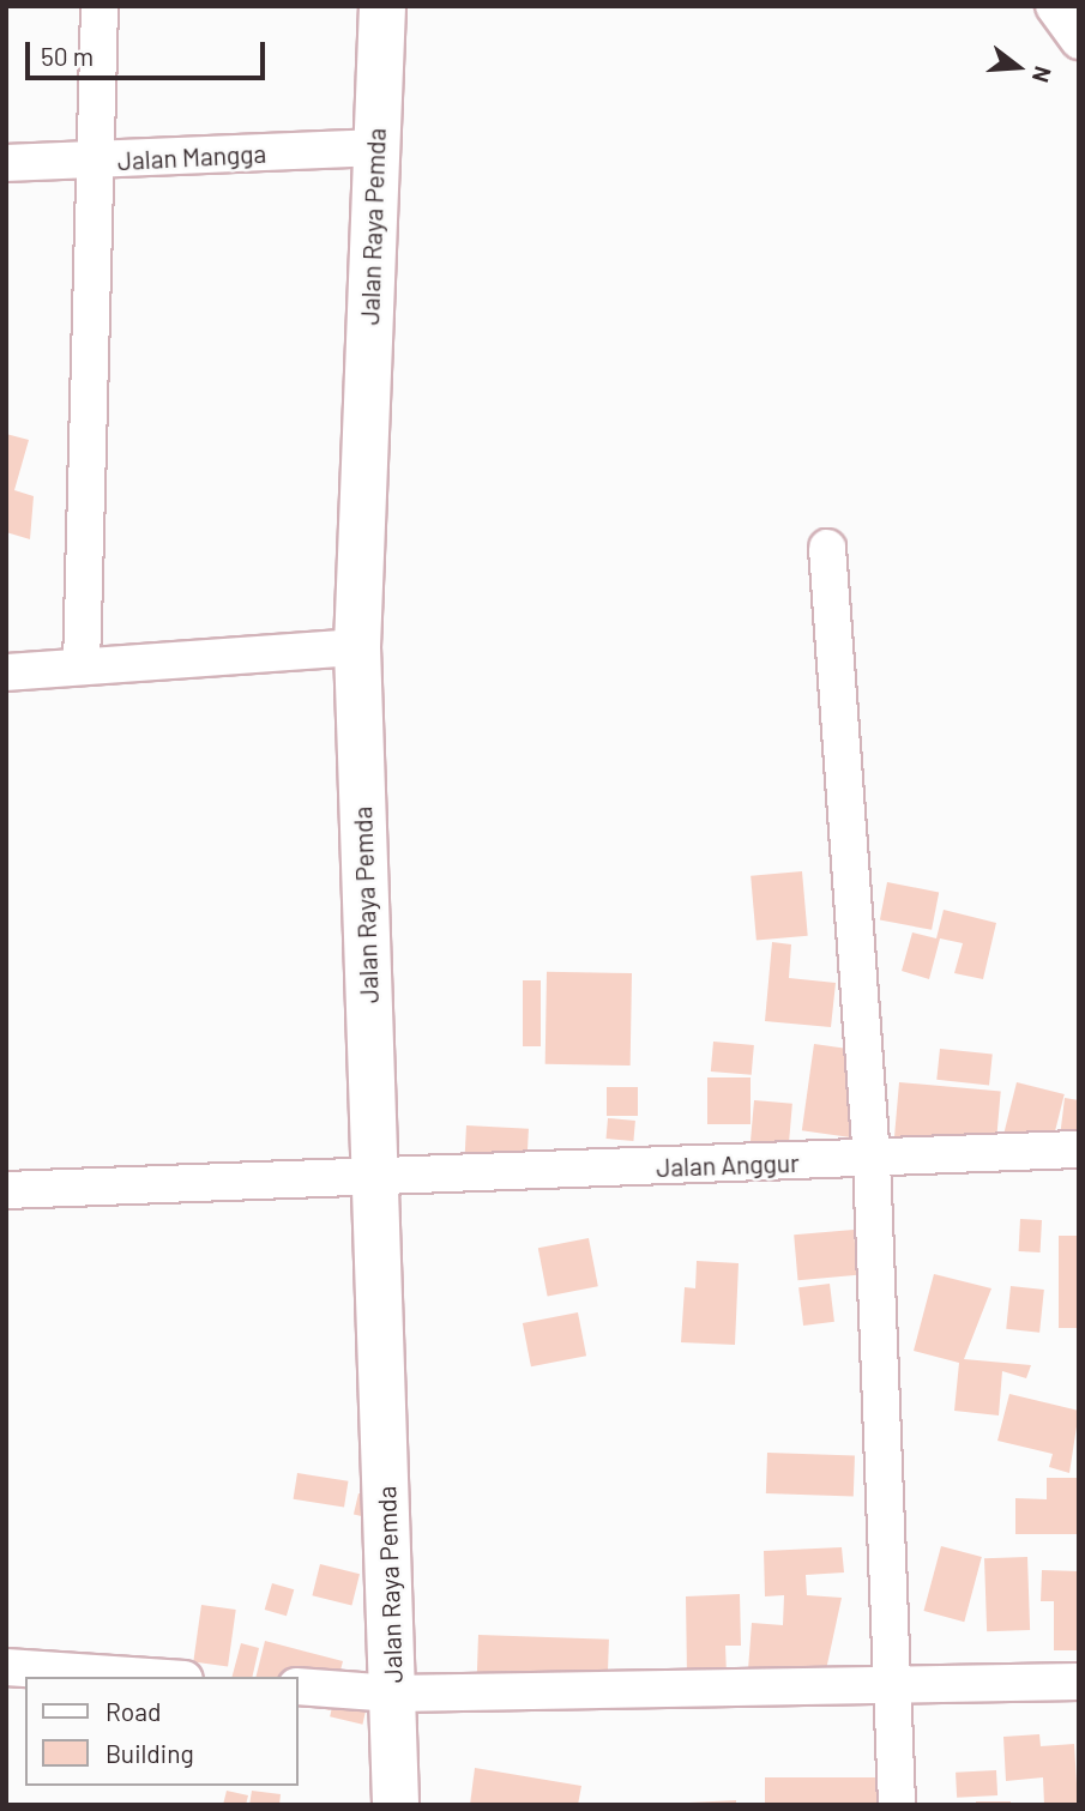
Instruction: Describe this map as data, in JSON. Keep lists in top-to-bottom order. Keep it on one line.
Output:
{"streets":{"street":["Jalan Mangga","Jalan Raya Pemda","Jalan Anggur"]},"crossings":[["Jalan Mangga","Jalan Raya Pemda"],["Jalan Raya Pemda","Jalan Anggur"]],"legend":["Road","Building"],"scale_bar":"50 m","north":"right"}
